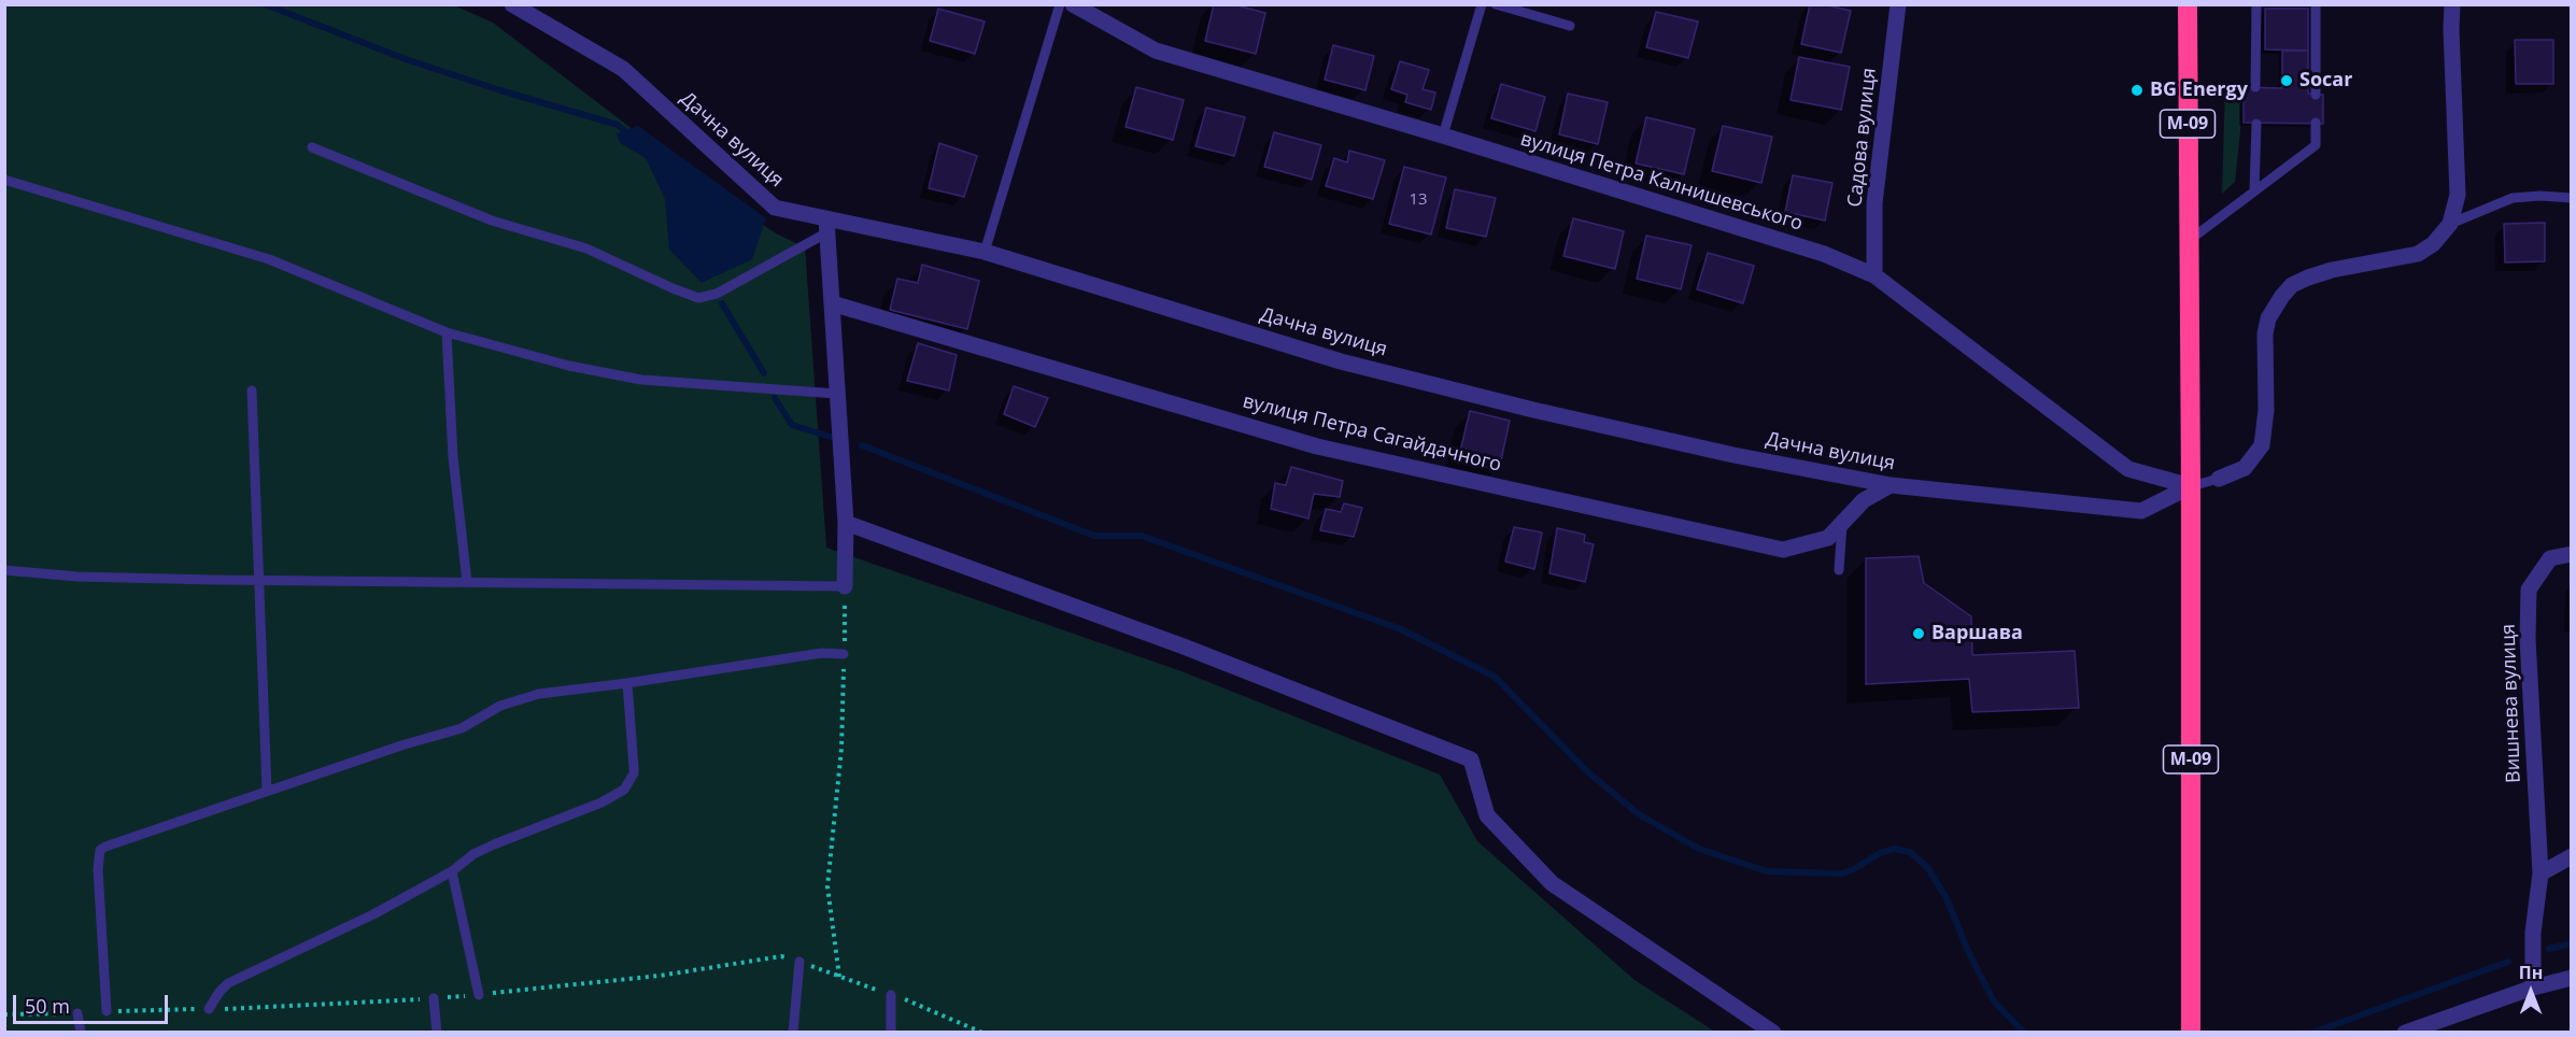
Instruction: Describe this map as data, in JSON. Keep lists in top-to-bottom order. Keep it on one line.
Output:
{"streets":{"highway":["М-09"],"street":["Садова вулиця","Дачна вулиця","вулиця Петра Калнишевського","вулиця Петра Сагайдачного","Вишнева вулиця"]},"crossings":[["М-09","Дачна вулиця"],["М-09","вулиця Петра Калнишевського"],["Садова вулиця","вулиця Петра Калнишевського"],["Дачна вулиця","вулиця Петра Калнишевського"],["Дачна вулиця","вулиця Петра Сагайдачного"]],"places":["Socar","BG Energy","Варшава"],"house_numbers":["13"],"scale_bar":"50 m","north":"top"}
